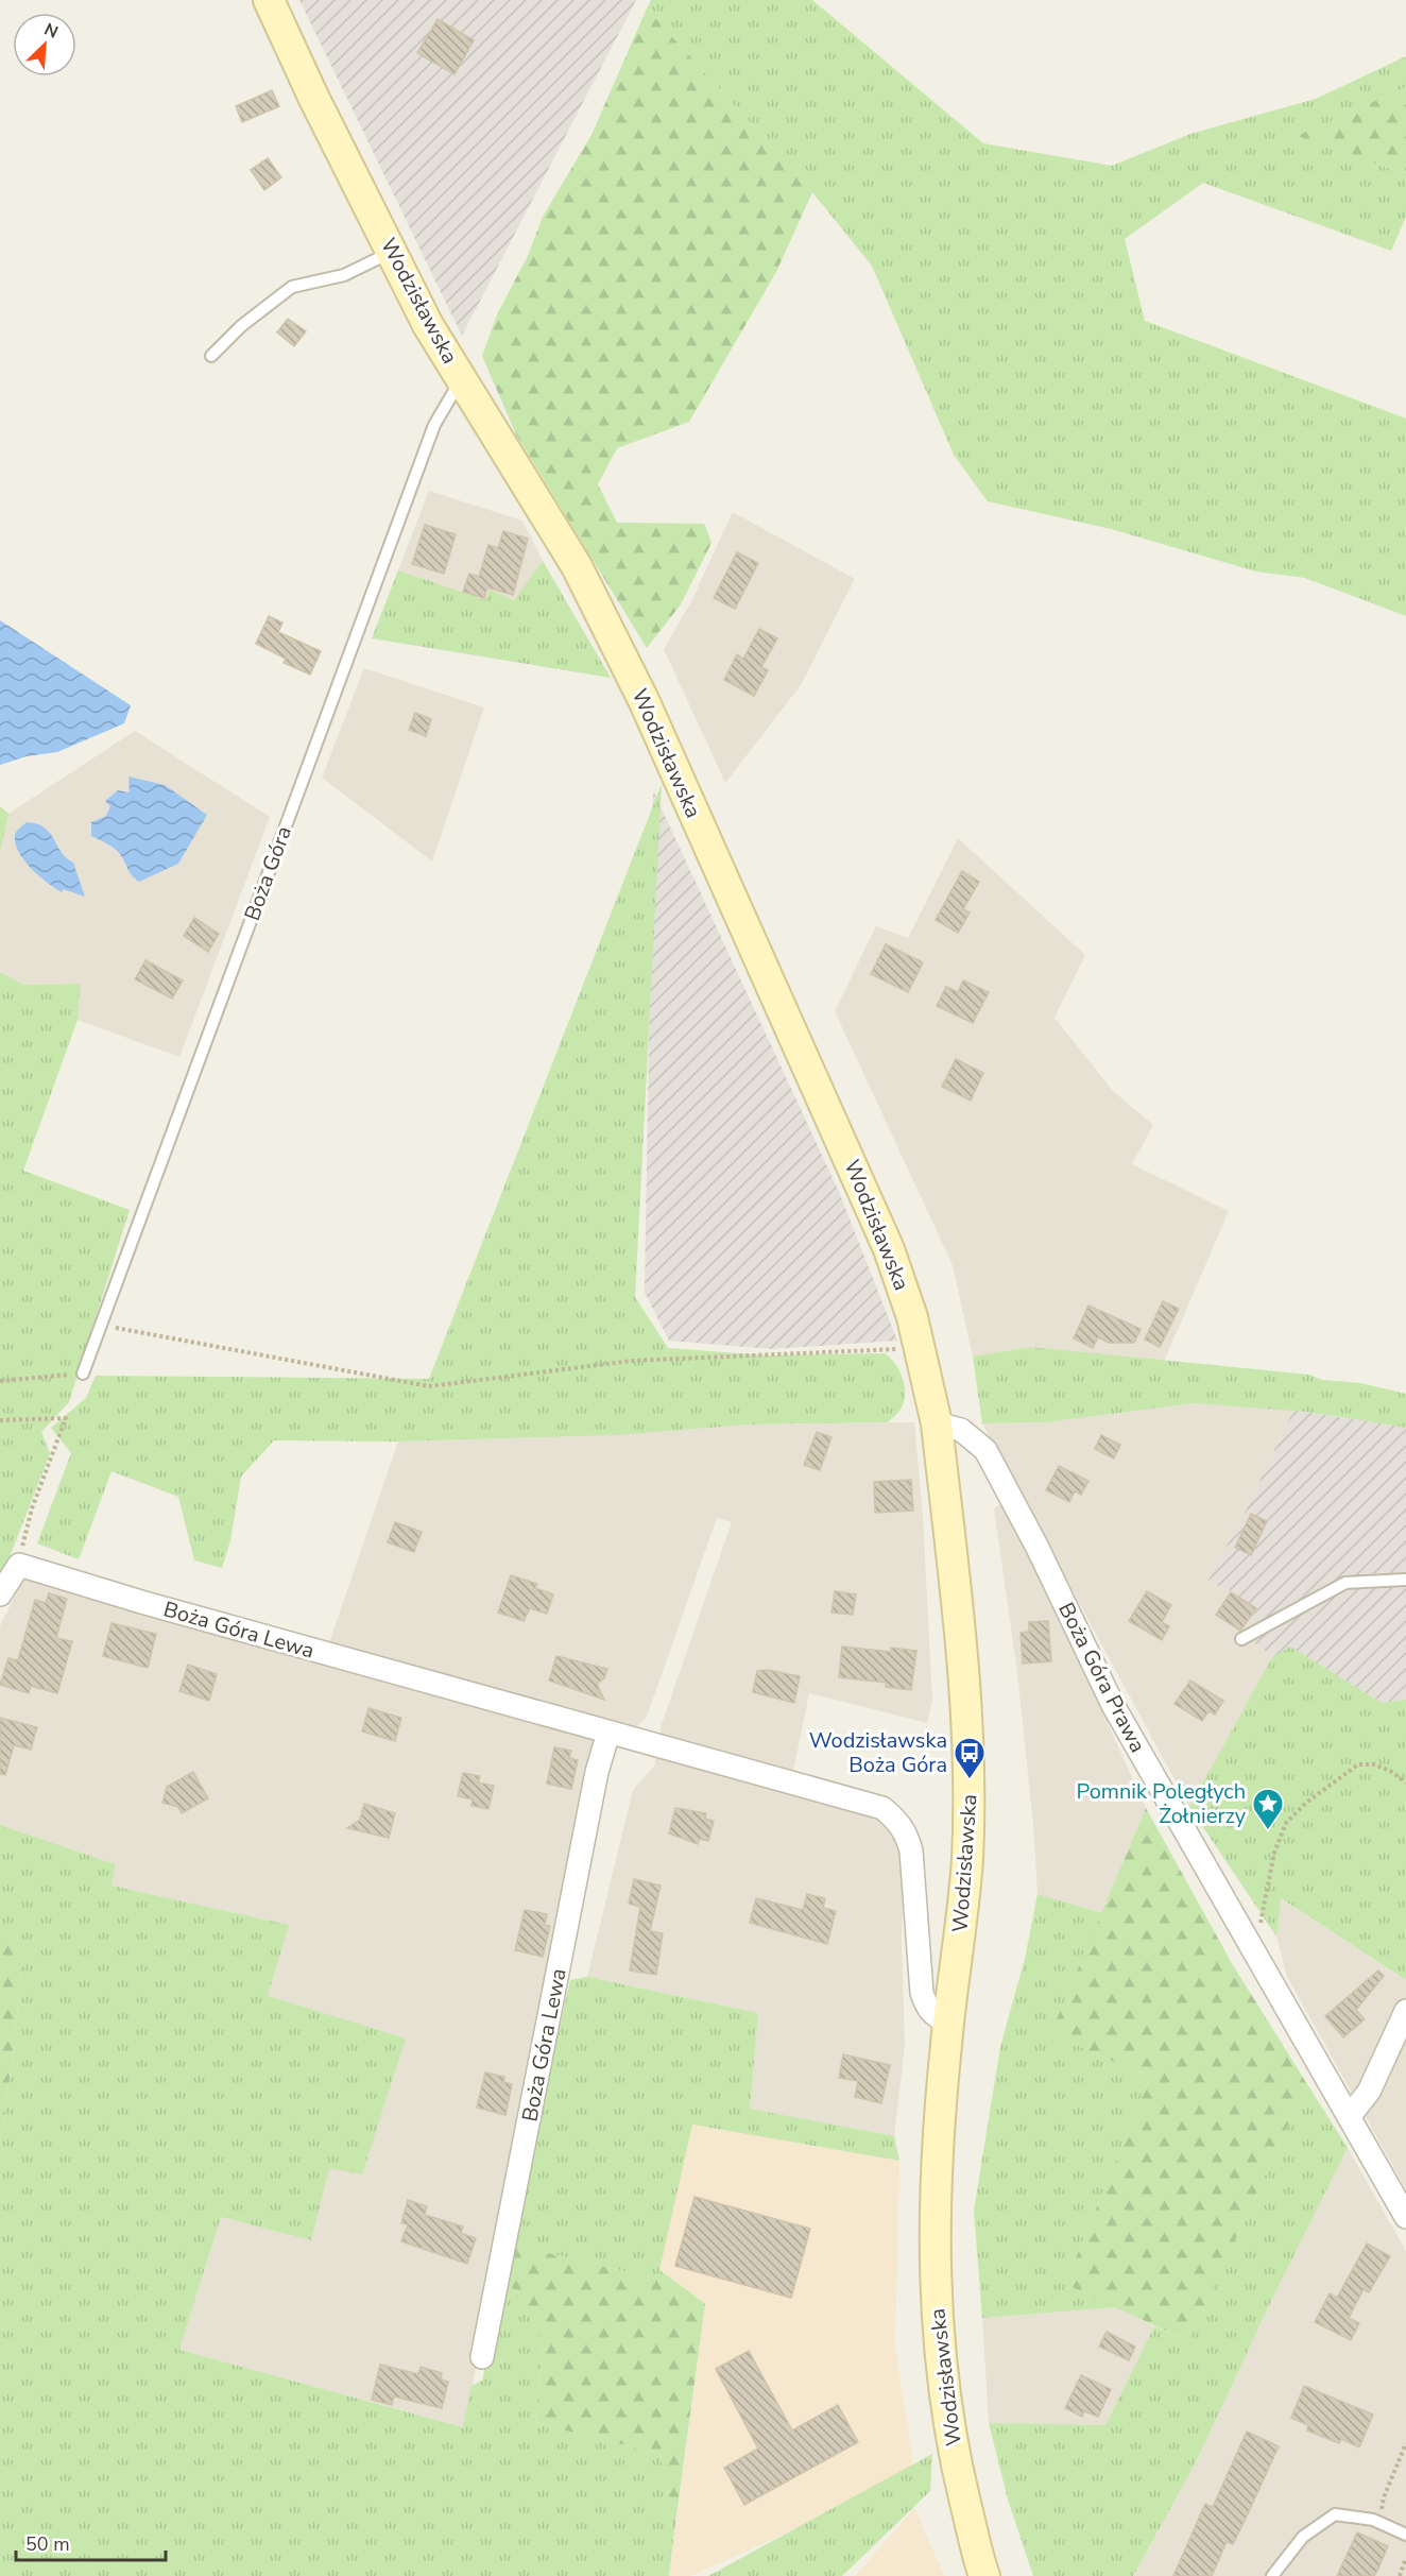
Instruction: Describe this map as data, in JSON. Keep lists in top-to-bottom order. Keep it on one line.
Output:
{"streets":{"main road":["Wodzisławska"],"street":["Boża Góra Lewa","Boża Góra Prawa"],"lane":["Boża Góra"]},"crossings":[["Wodzisławska","Boża Góra"],["Wodzisławska","Boża Góra Lewa"],["Wodzisławska","Boża Góra Prawa"]],"places":{"bus stop":["Wodzisławska Boża Góra"],"place":["Pomnik Poległych Żołnierzy"]},"scale_bar":"50 m","north":"top right"}
